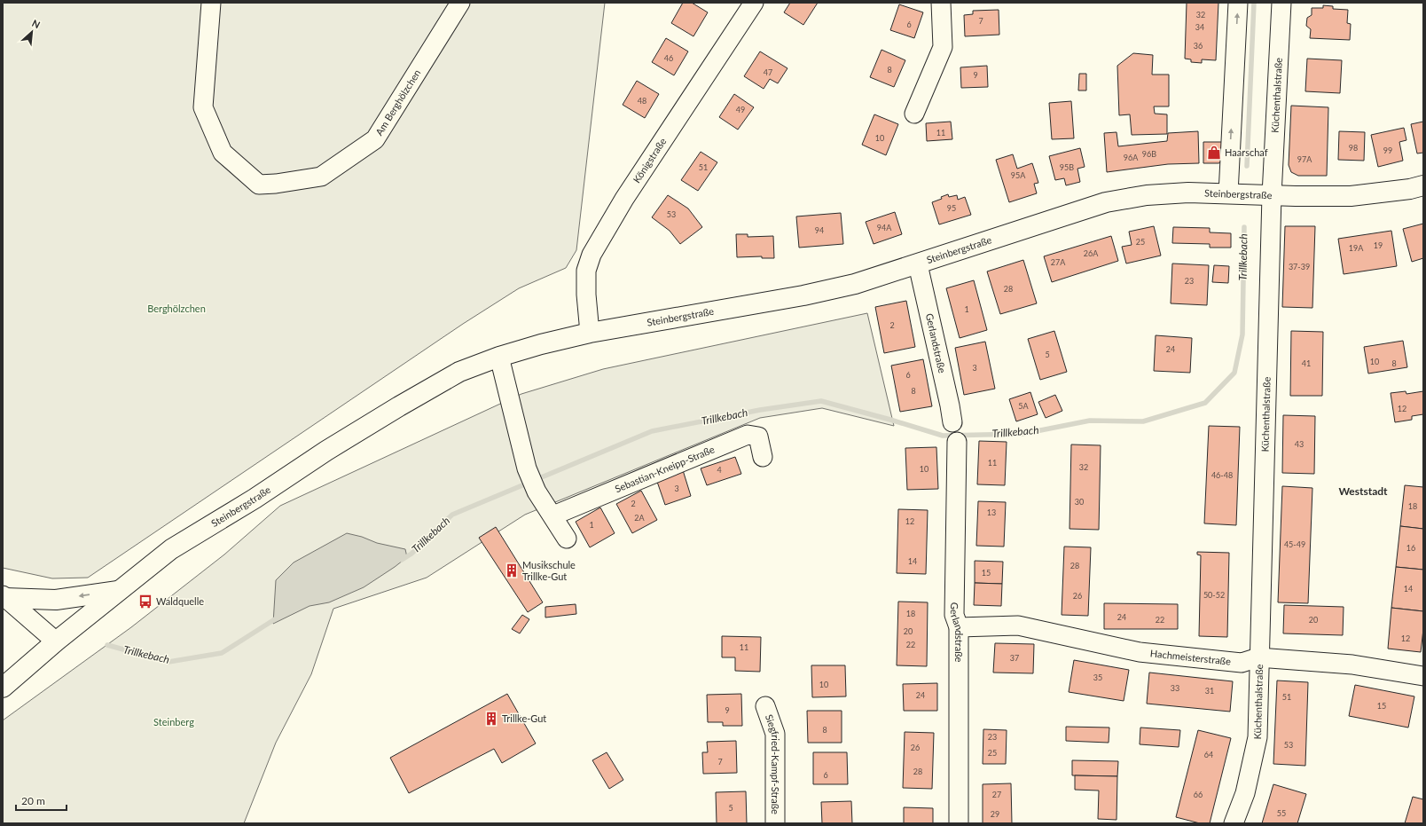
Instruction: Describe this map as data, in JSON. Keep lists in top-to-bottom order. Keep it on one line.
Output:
{"streets":{"main road":["Steinbergstraße"],"street":["Küchenthalstraße","Am Berghölzchen","Königstraße","Gerlandstraße","Sebastian-Kneipp-Straße","Hachmeisterstraße","Siegfried-Kampf-Straße"]},"crossings":[["Küchenthalstraße","Steinbergstraße"],["Küchenthalstraße","Hachmeisterstraße"],["Königstraße","Steinbergstraße"],["Steinbergstraße","Gerlandstraße"],["Gerlandstraße","Hachmeisterstraße"]],"districts":["Weststadt"],"water":["Trillkebach"],"parks":["Berghölzchen","Steinberg"],"places":{"shop":["Haarschaf"],"building":["Musikschule Trillke-Gut","Trillke-Gut"],"bus stop":["Waldquelle"]},"house_numbers":["32","7","6","34","36","46","8","47","9","48","49","11","10","98","99","96B","96A","97A","51","95B","95A","95","53","94A","94","25","19","19A","26A","27A","37-39","23","28","1","2","24","5","10","41","8","3","6","8","5A","12","43","11","32","10","4","46-48","3","30","2","18","13","2A","12","1","45-49","16","14","28","15","14","50-52","26","18","24","22","20","20","12","22","11","37","35","10","33","31","24","51","15","9","8","23","53","26","25","64","7","28","6","27","66","5","55","29"],"scale_bar":"20 m","north":"top right"}
